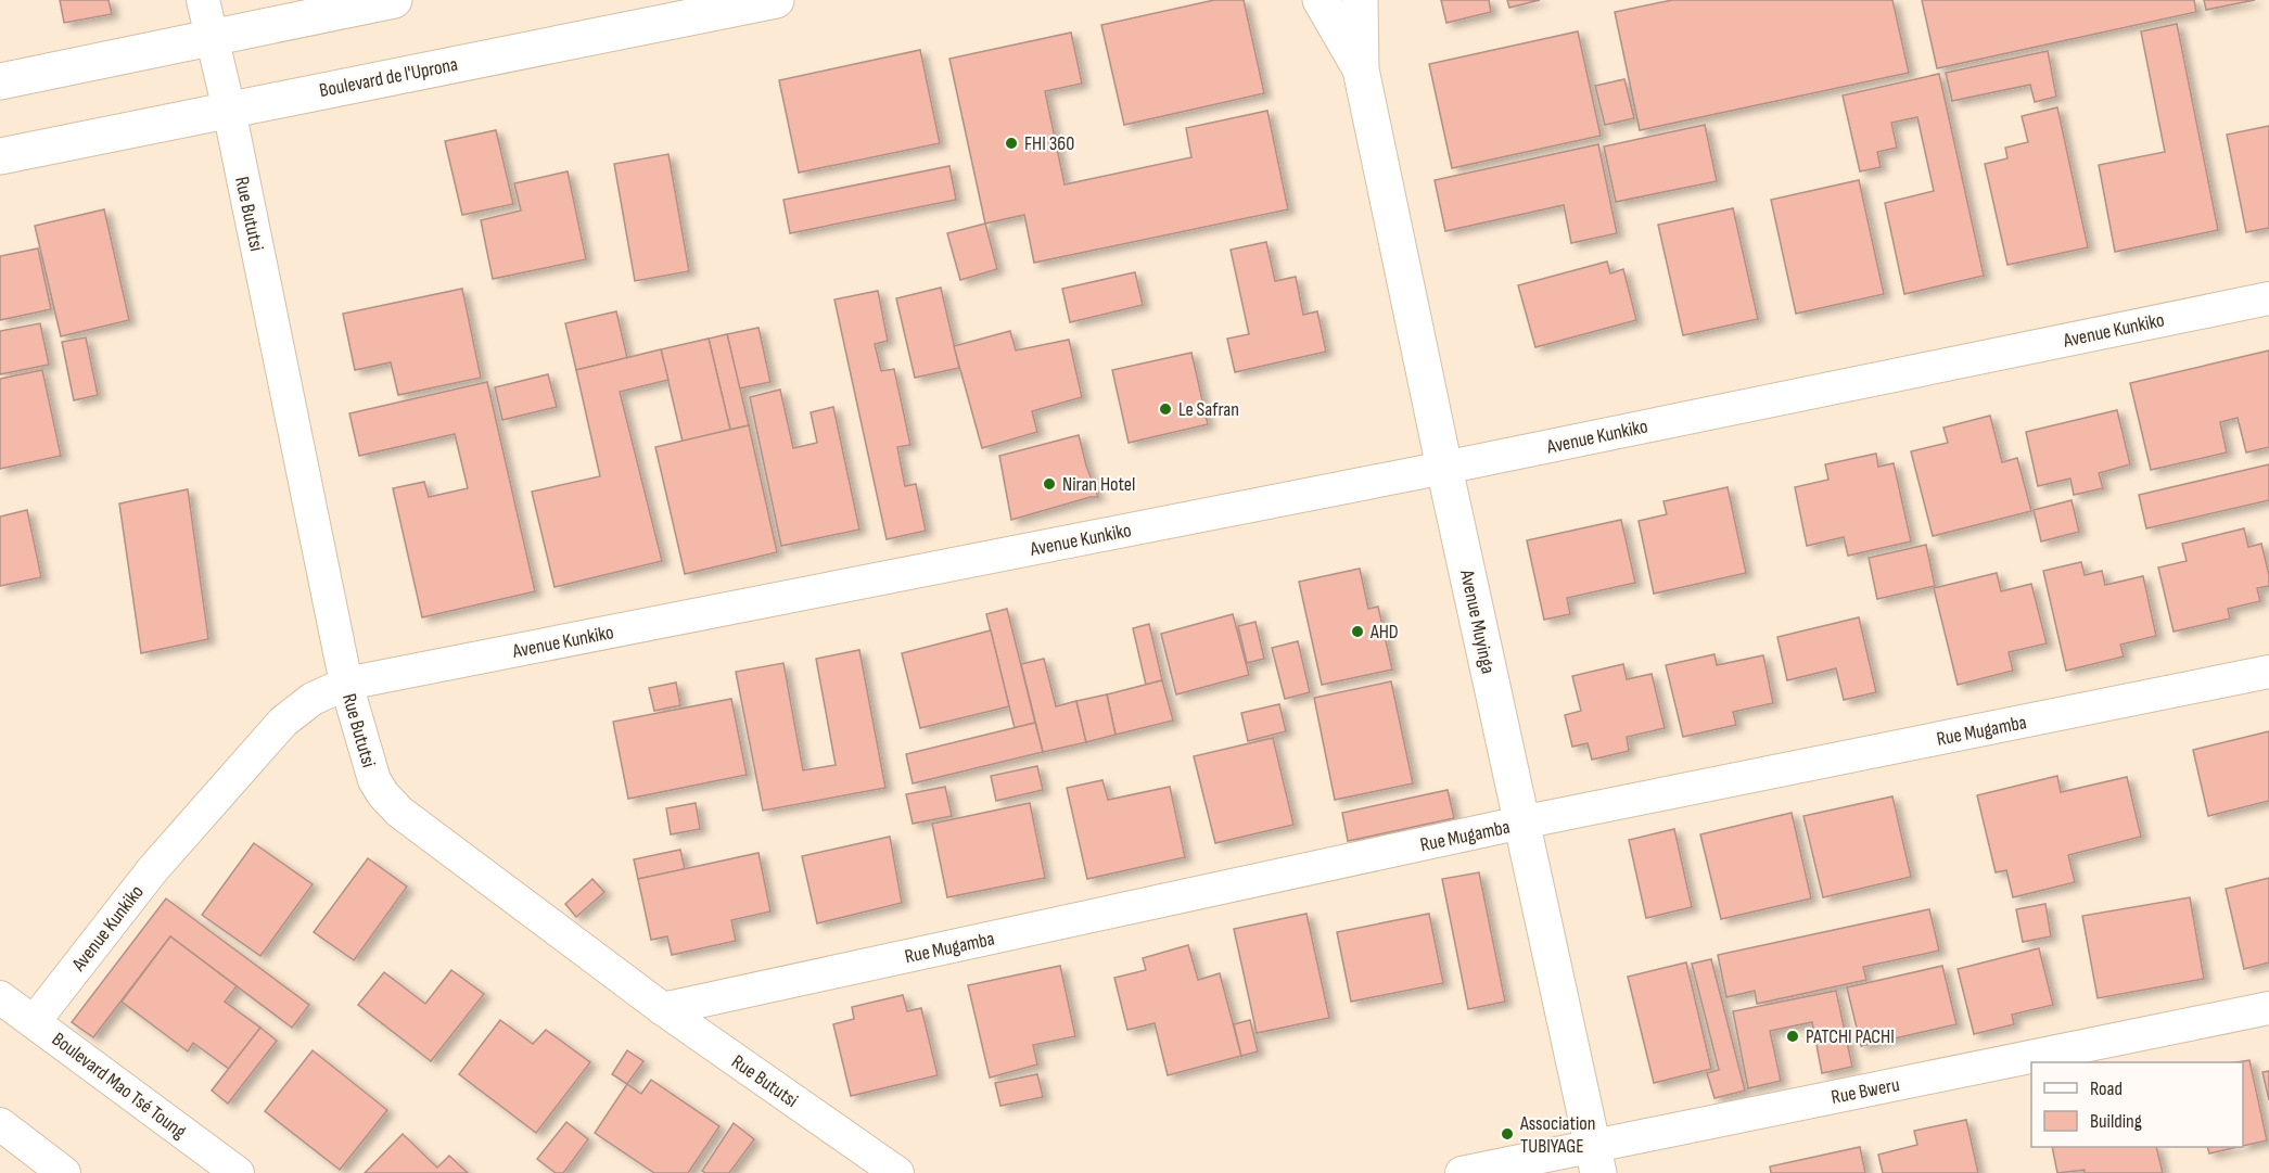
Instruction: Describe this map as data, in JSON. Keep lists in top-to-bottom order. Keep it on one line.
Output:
{"streets":{"street":["Boulevard de l'Uprona","Rue Bututsi","Avenue Kunkiko","Avenue Muyinga","Rue Mugamba","Boulevard Mao Tsé Toung","Rue Bweru"]},"crossings":[["Boulevard de l'Uprona","Rue Bututsi"],["Rue Bututsi","Avenue Kunkiko"],["Rue Bututsi","Rue Mugamba"],["Avenue Kunkiko","Avenue Muyinga"],["Avenue Kunkiko","Boulevard Mao Tsé Toung"],["Avenue Muyinga","Rue Mugamba"],["Avenue Muyinga","Rue Bweru"]],"places":["FHI 360","Le Safran","Niran Hotel","AHD","PATCHI PACHI","Association TUBIYAGE"],"legend":["Road","Building"]}
